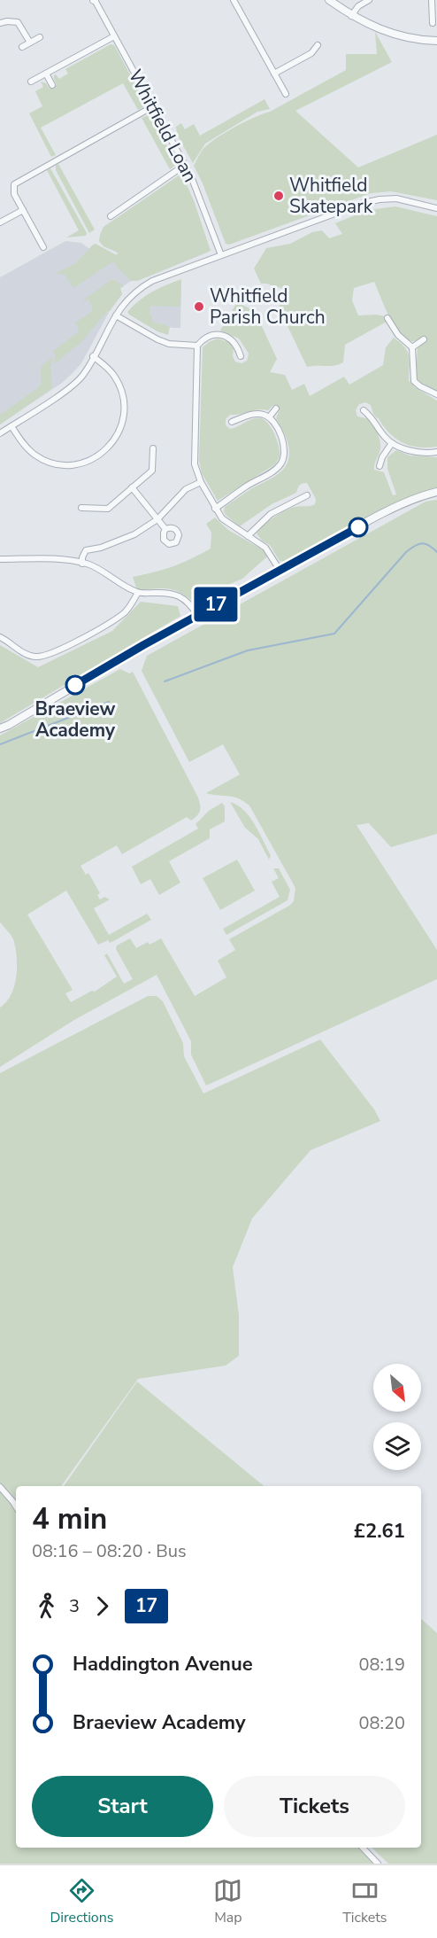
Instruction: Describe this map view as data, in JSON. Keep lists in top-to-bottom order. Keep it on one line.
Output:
{"streets":{"street":["Whitfield Loan"]},"places":["Whitfield Skatepark","Whitfield Parish Church","Braeview Academy"],"lines":["bus line 17"],"north":"bottom right","page":{"on_map":"17","heading":["4 min","08:16 – 08:20 · Bus","£2.61"],"legs":["3","17"],"list":[{"name":"Haddington Avenue","value":"08:19"},{"name":"Braeview Academy","value":"08:20"}],"buttons":["Start","Tickets"],"tabs":["Directions","Map","Tickets"]}}
